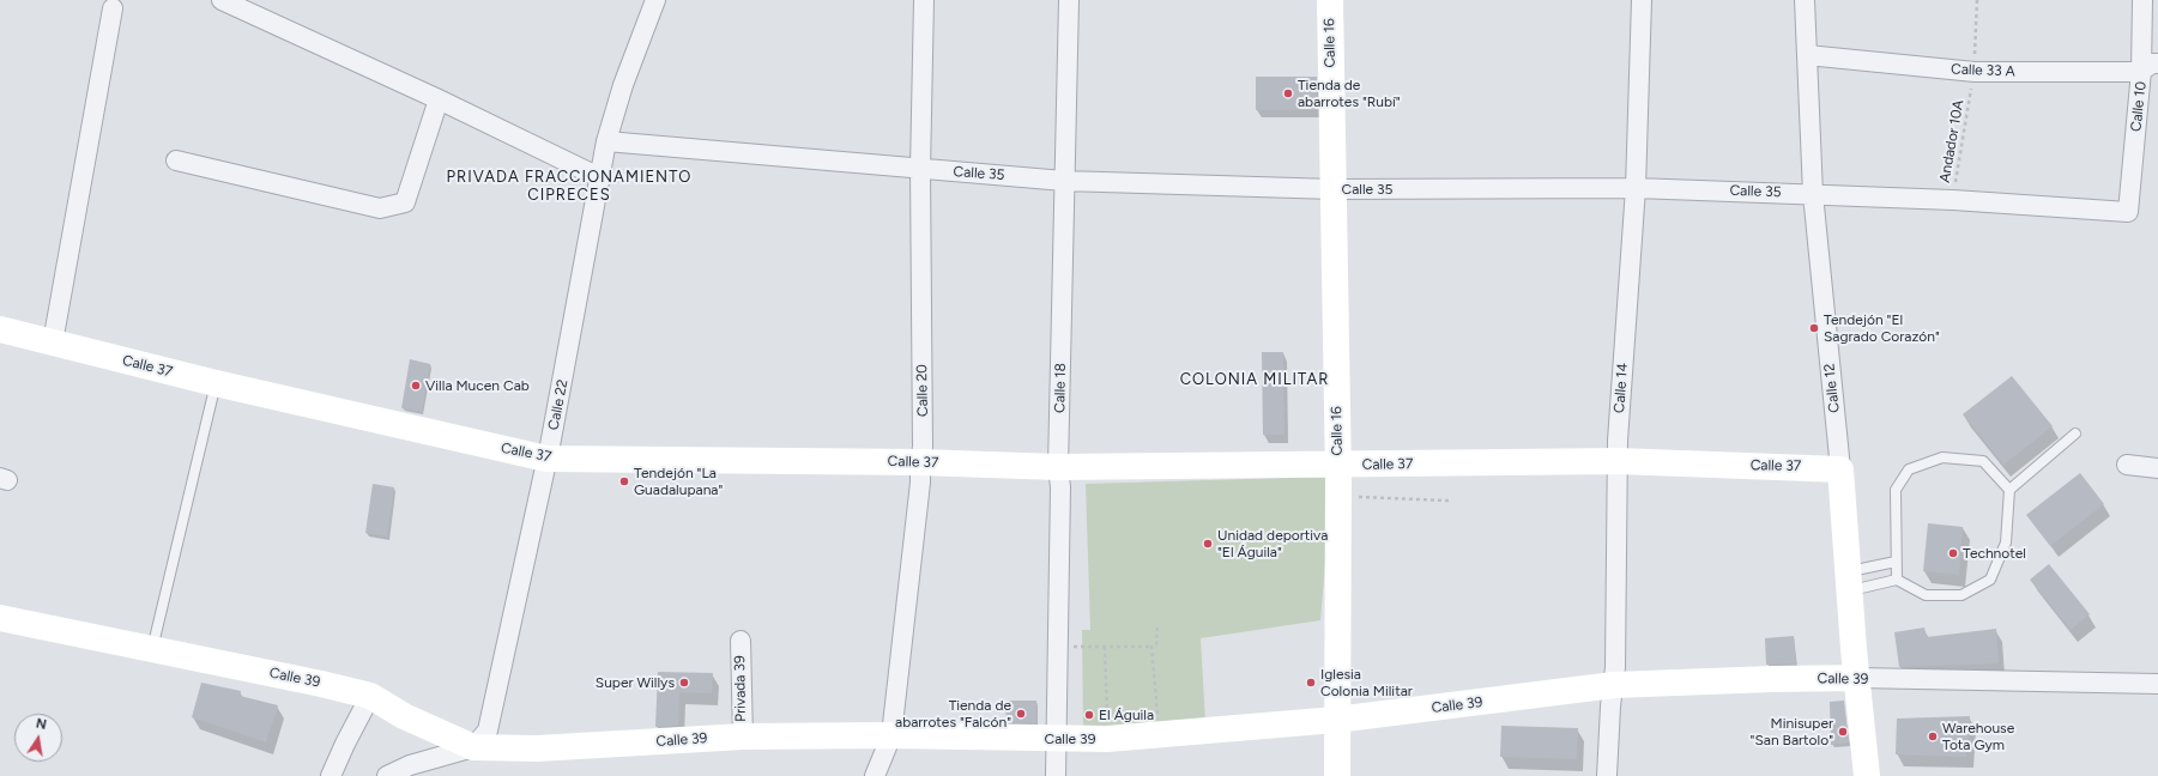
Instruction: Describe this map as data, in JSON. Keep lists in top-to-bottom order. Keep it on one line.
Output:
{"streets":{"main road":["Calle 16","Calle 37","Calle 12","Calle 39"],"street":["Calle 33 A","Calle 10","Calle 35","Calle 18","Calle 14","Calle 20","Calle 22","Privada 39"],"path":["Andador 10A"]},"crossings":[["Calle 16","Calle 35"],["Calle 16","Calle 37"],["Calle 16","Calle 39"],["Calle 33 A","Calle 10"],["Calle 33 A","Andador 10A"],["Calle 33 A","Calle 12"],["Calle 10","Calle 35"],["Andador 10A","Calle 35"],["Calle 35","Calle 18"],["Calle 35","Calle 14"],["Calle 35","Calle 12"],["Calle 35","Calle 20"],["Calle 35","Calle 22"],["Calle 37","Calle 18"],["Calle 37","Calle 14"],["Calle 37","Calle 12"],["Calle 37","Calle 20"],["Calle 37","Calle 22"],["Calle 18","Calle 39"],["Calle 14","Calle 39"],["Calle 12","Calle 39"],["Calle 20","Calle 39"],["Calle 22","Calle 39"],["Calle 39","Privada 39"]],"districts":["PRIVADA FRACCIONAMIENTO CIPRECES","COLONIA MILITAR"],"places":["Tienda de abarrotes \"Rubí\"","Tendejón \"El Sagrado Corazón\"","Villa Mucen Cab","Tendejón \"La Guadalupana\"","Unidad deportiva \"El Águila\"","Technotel","Super Willys","Iglesia Colonia Militar","Tienda de abarrotes \"Falcón\"","El Águila","Minisuper \"San Bartolo\"","Warehouse Tota Gym"],"north":"top"}
